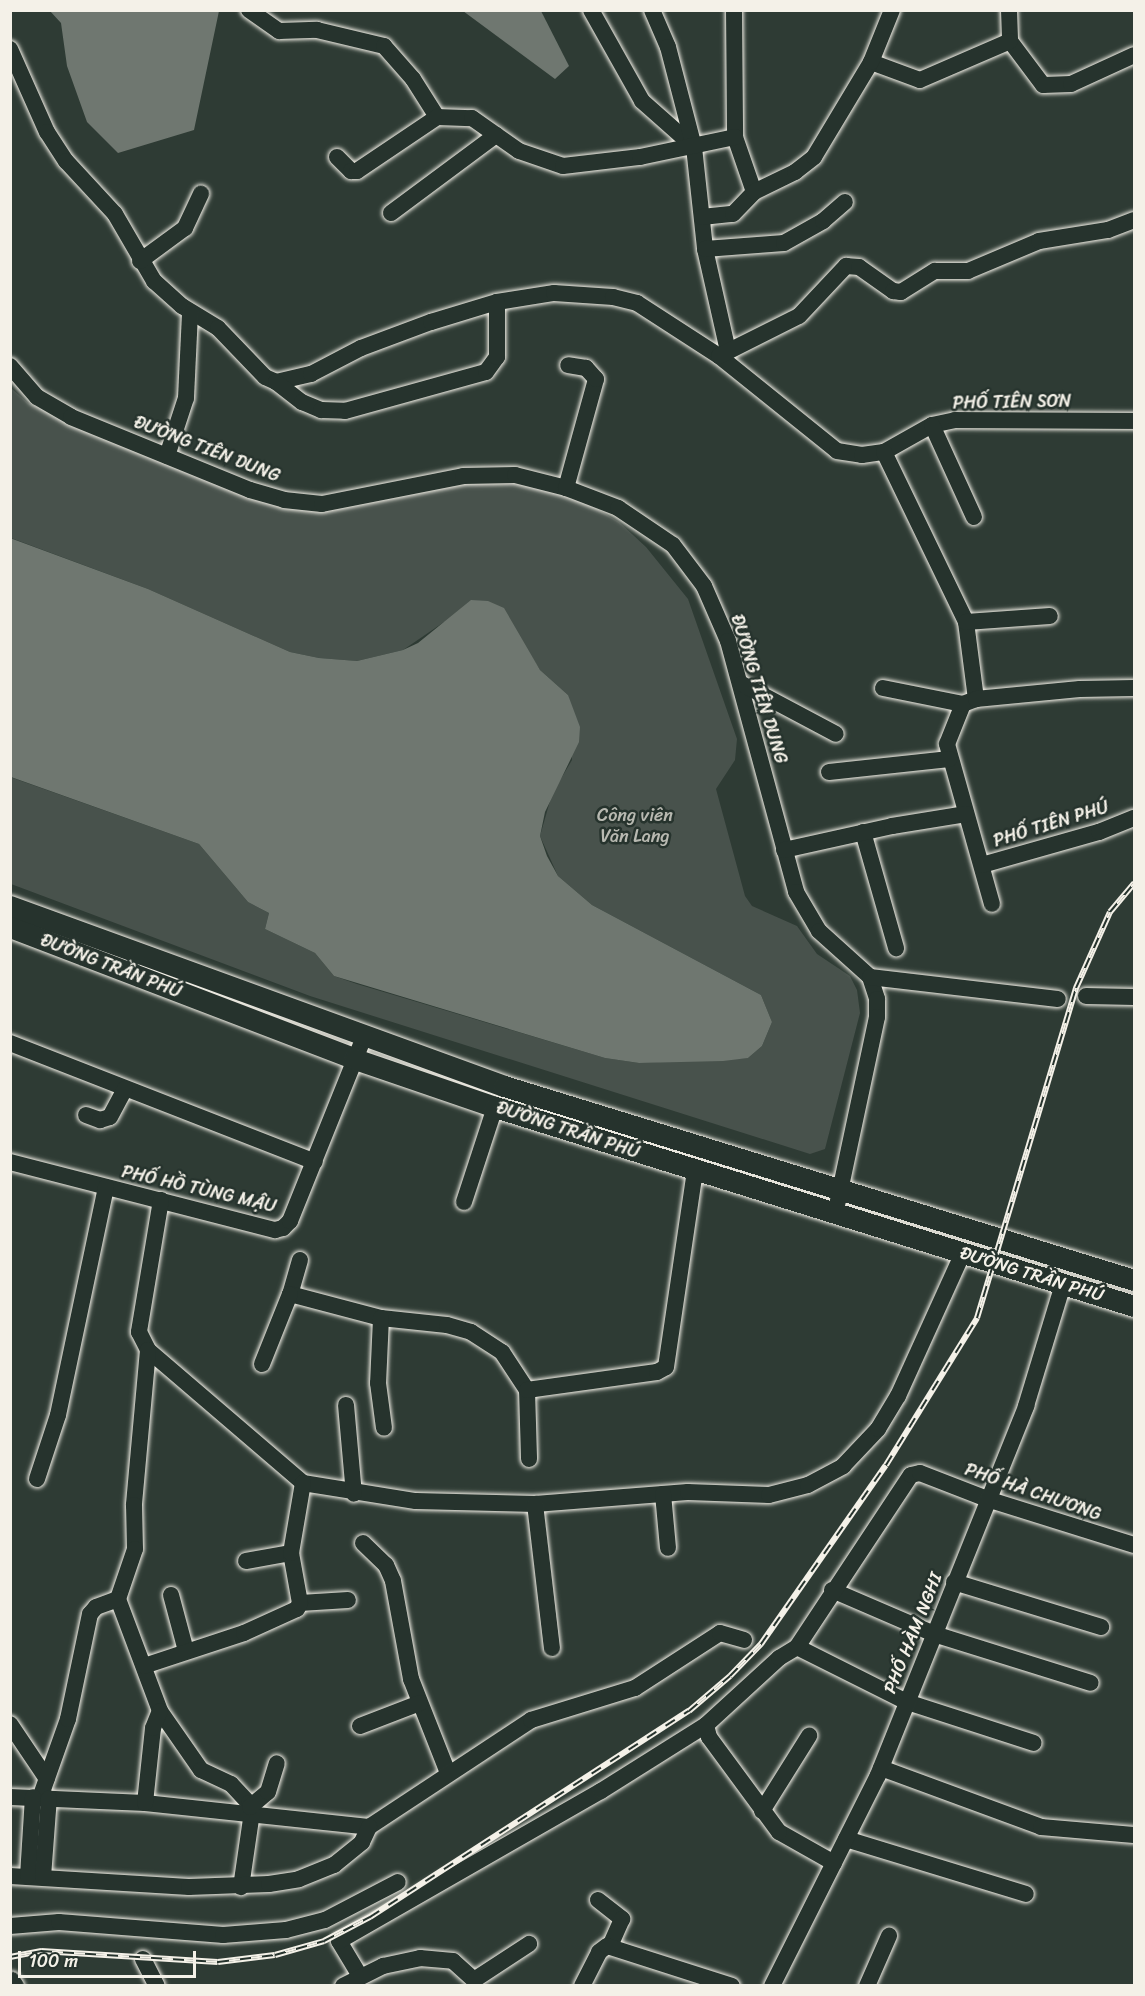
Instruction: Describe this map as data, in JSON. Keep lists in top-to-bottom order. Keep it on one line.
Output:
{"streets":{"main road":["ĐƯỜNG TRẦN PHÚ"],"street":["PHỐ TIÊN SƠN","ĐƯỜNG TIÊN DUNG","PHỐ TIÊN PHÚ","PHỐ HỒ TÙNG MẬU","PHỐ HÀ CHƯƠNG","PHỐ HÀM NGHI"]},"crossings":[["ĐƯỜNG TRẦN PHÚ","PHỐ HỒ TÙNG MẬU"],["ĐƯỜNG TRẦN PHÚ","PHỐ HÀM NGHI"],["PHỐ HÀ CHƯƠNG","PHỐ HÀM NGHI"]],"parks":["Công viên Văn Lang"],"scale_bar":"100 m"}
